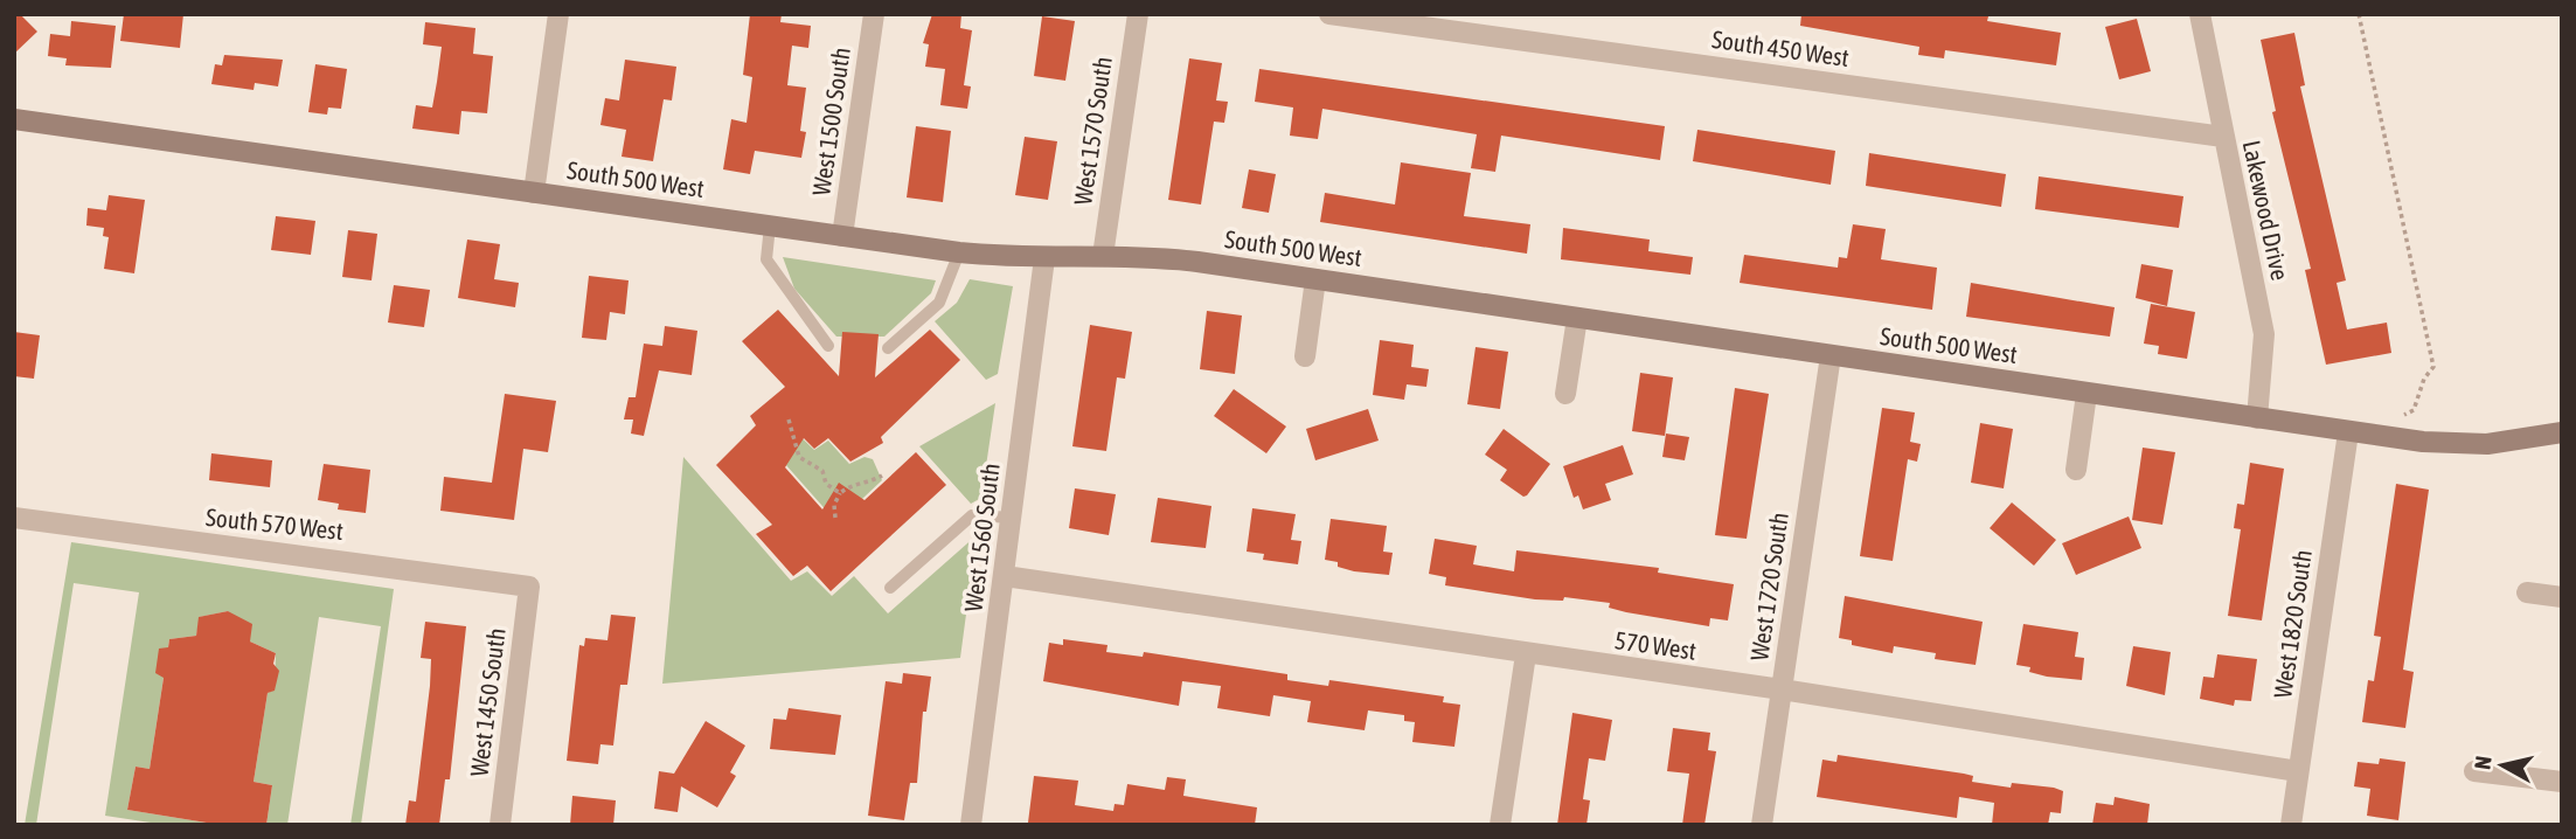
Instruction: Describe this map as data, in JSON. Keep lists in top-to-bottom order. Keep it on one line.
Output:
{"streets":{"main road":["South 500 West"],"street":["South 450 West","West 1500 South","West 1570 South","Lakewood Drive","South 570 West","West 1560 South","West 1720 South","West 1820 South","570 West","West 1450 South"]},"crossings":[["South 450 West","Lakewood Drive"],["West 1500 South","South 500 West"],["West 1570 South","South 500 West"],["South 500 West","Lakewood Drive"],["South 500 West","West 1560 South"],["South 500 West","West 1720 South"],["South 500 West","West 1820 South"],["South 570 West","West 1450 South"],["West 1560 South","570 West"],["West 1720 South","570 West"],["West 1820 South","570 West"]],"north":"left"}
